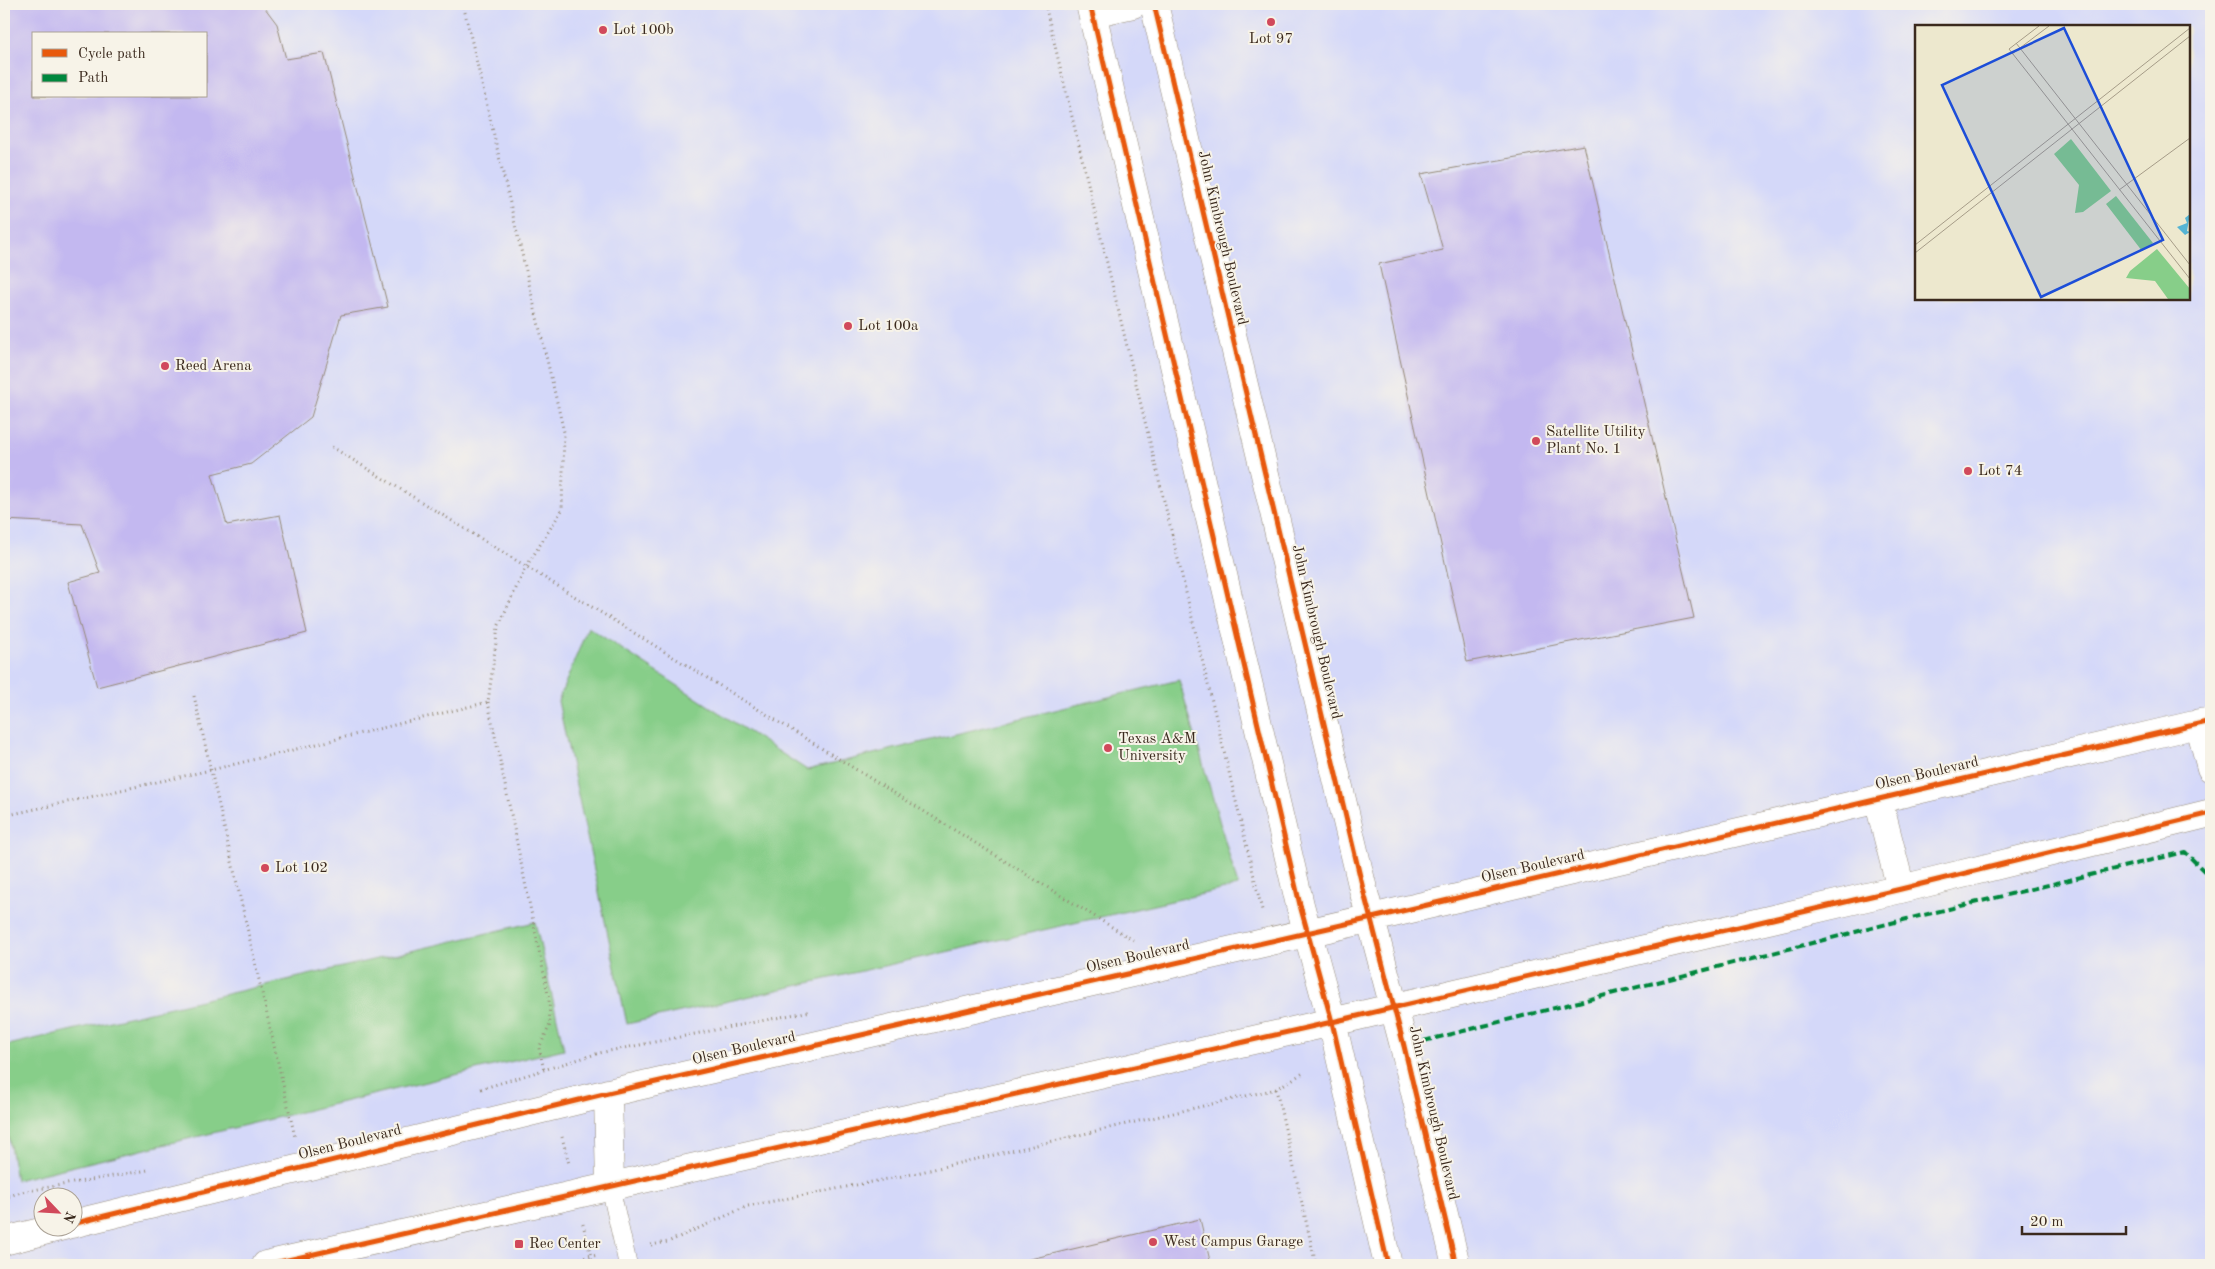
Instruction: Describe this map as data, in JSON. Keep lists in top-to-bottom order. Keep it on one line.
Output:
{"streets":{"street":["John Kimbrough Boulevard","Olsen Boulevard"]},"crossings":[["John Kimbrough Boulevard","Olsen Boulevard"]],"places":{"other":["Lot 97","Lot 100b","Lot 100a","Reed Arena","Satellite Utility Plant No. 1","Lot 74","Texas A&M University","Lot 102","West Campus Garage"],"transit":["Rec Center"]},"legend":["Cycle path","Path"],"scale_bar":"20 m","north":"bottom right"}
